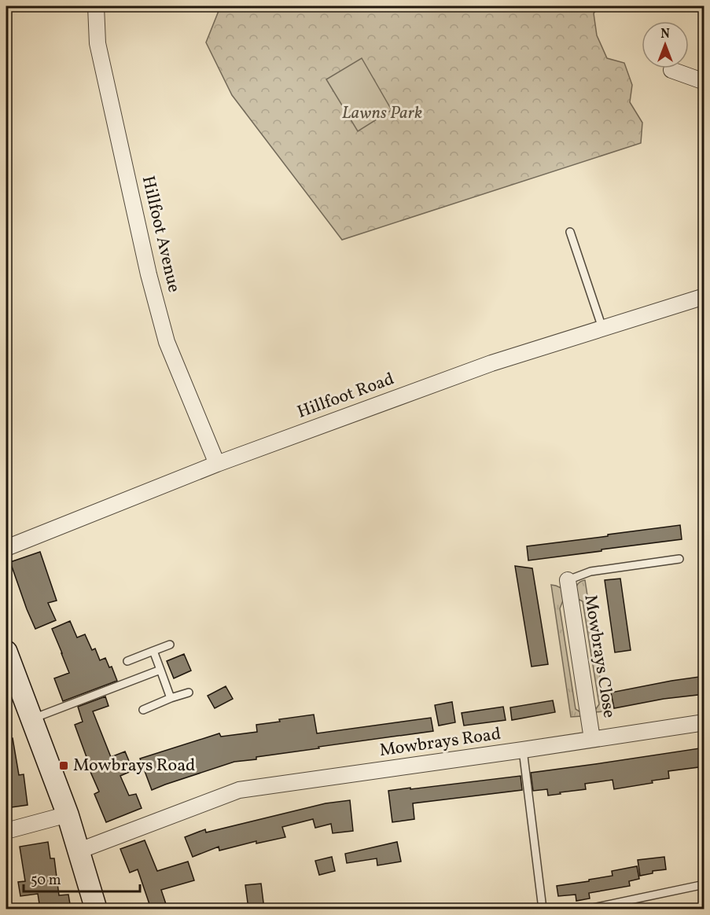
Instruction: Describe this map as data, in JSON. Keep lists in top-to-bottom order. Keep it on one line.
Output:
{"streets":{"street":["Hillfoot Avenue","Hillfoot Road","Mowbrays Close","Mowbrays Road"]},"crossings":[["Hillfoot Avenue","Hillfoot Road"],["Mowbrays Close","Mowbrays Road"]],"parks":["Lawns Park"],"places":{"transit":["Mowbrays Road"]},"scale_bar":"50 m","north":"top"}
